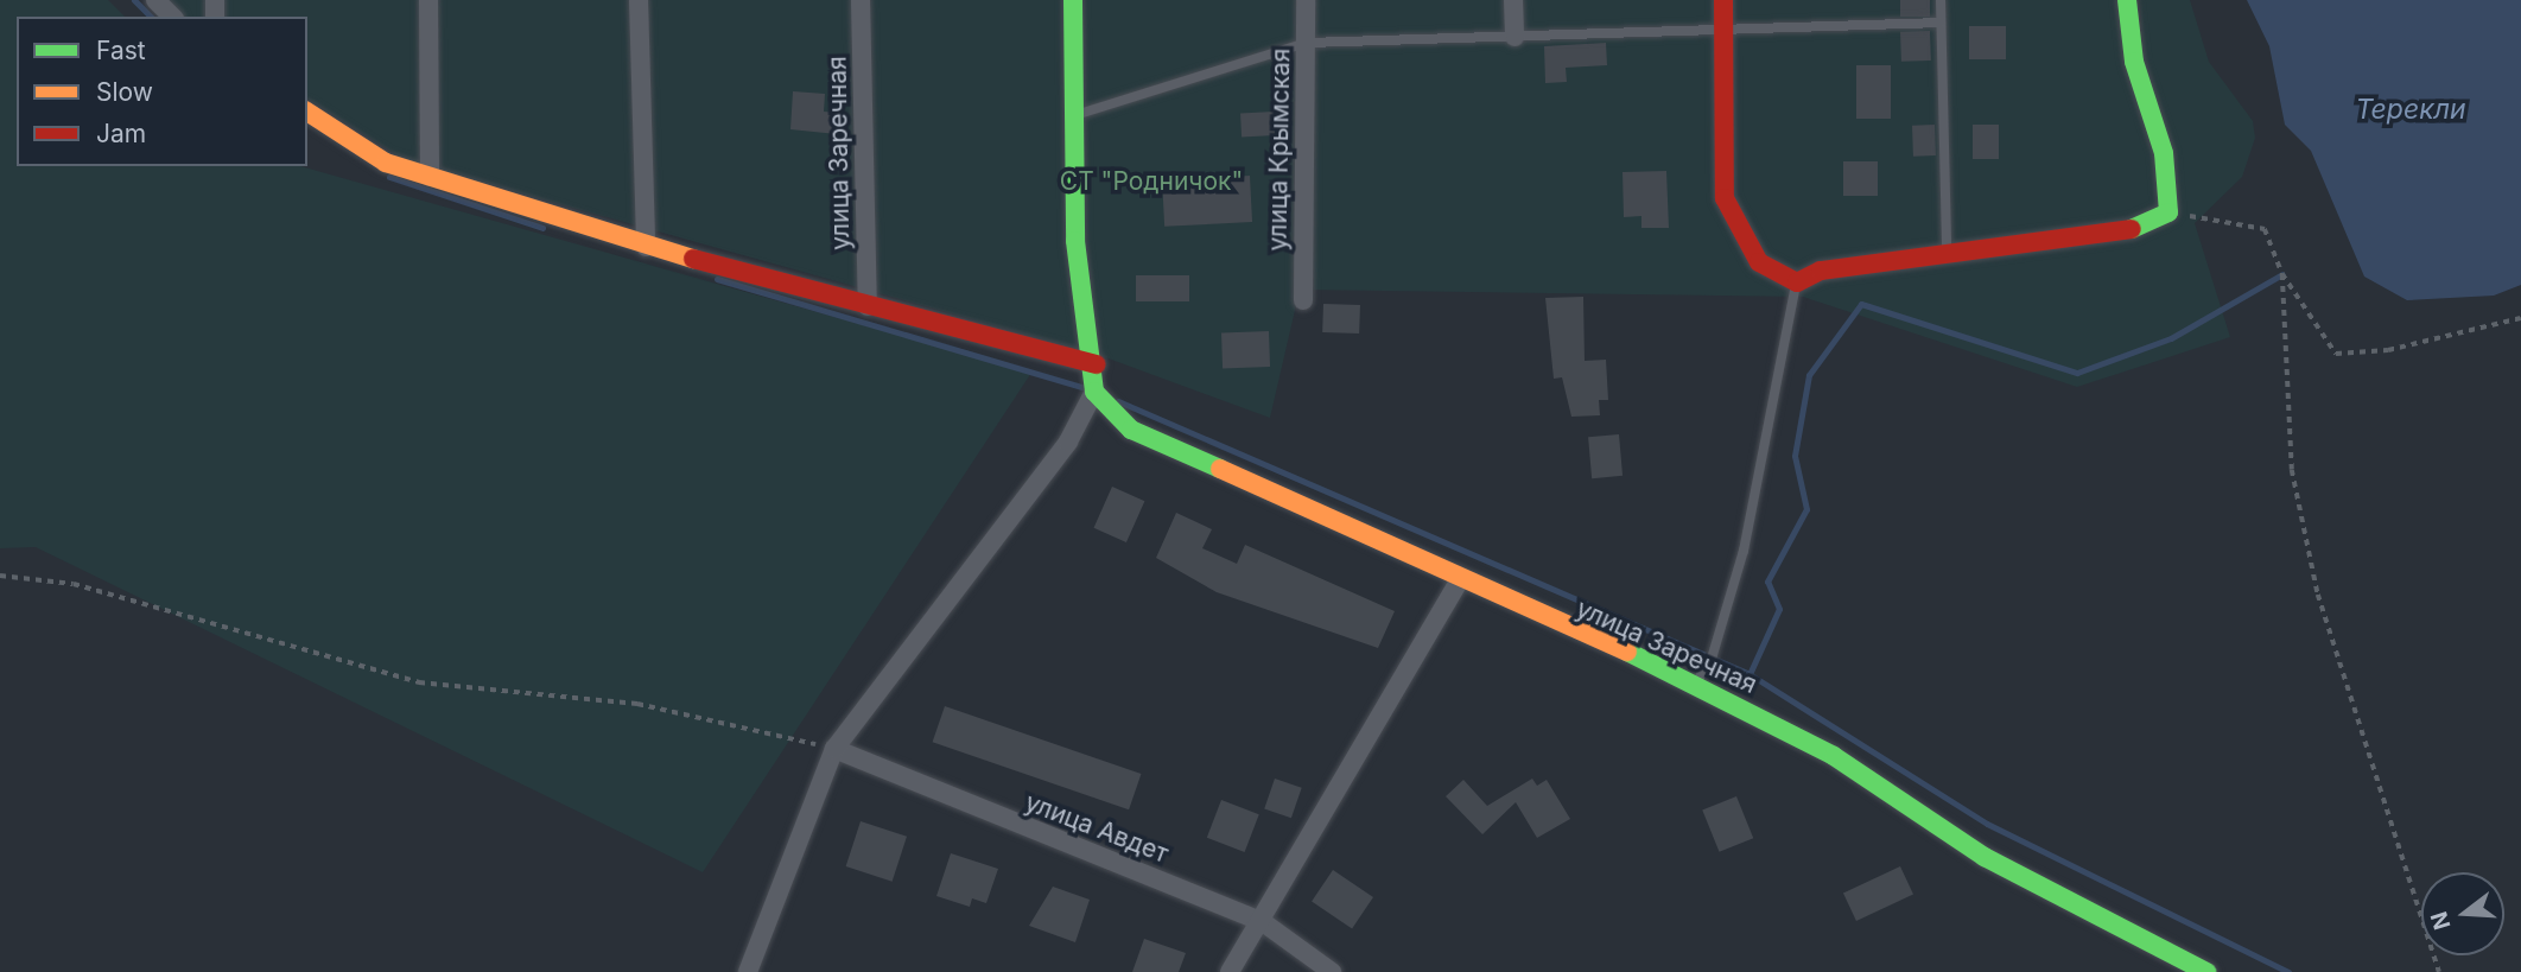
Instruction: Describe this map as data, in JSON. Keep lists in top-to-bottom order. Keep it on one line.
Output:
{"streets":{"street":["улица Крымская","улица Заречная","улица Авдет"]},"water":["Терекли"],"parks":["СТ \"Родничок\""],"legend":["Fast","Slow","Jam"],"north":"left"}
